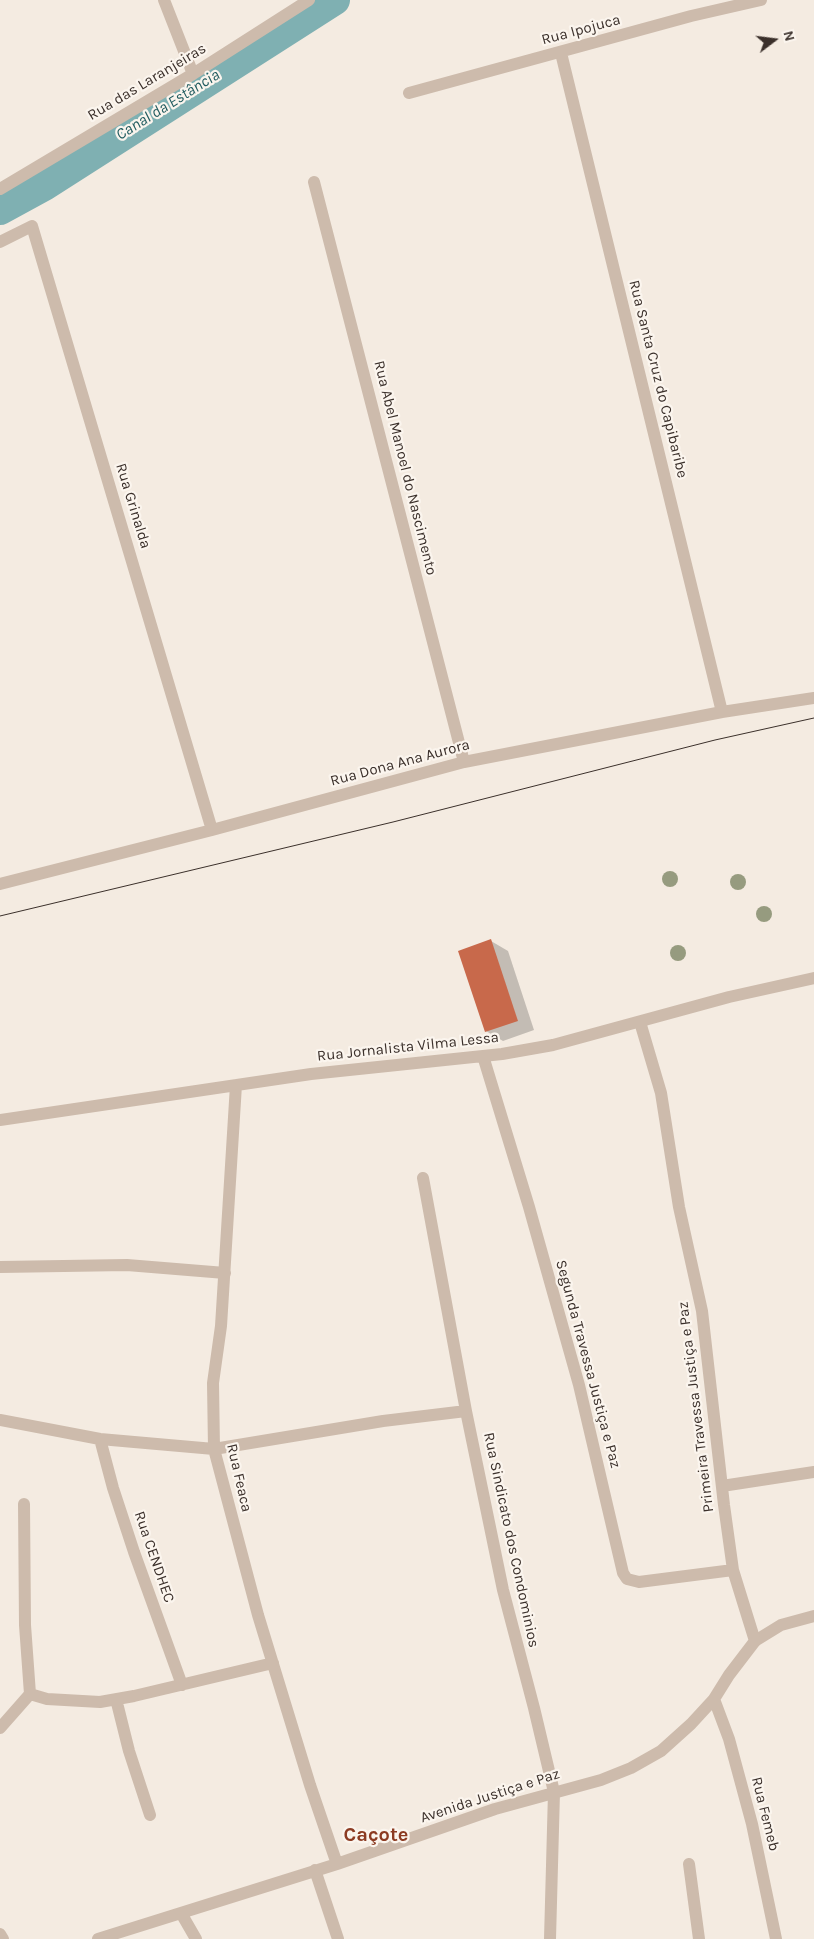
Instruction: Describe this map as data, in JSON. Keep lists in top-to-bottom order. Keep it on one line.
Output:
{"streets":{"street":["Rua Ipojuca","Rua das Laranjeiras","Rua Santa Cruz do Capibaribe","Rua Abel Manoel do Nascimento","Rua Grinalda","Rua Dona Ana Aurora","Rua Jornalista Vilma Lessa","Segunda Travessa Justiça e Paz","Primeira Travessa Justiça e Paz","Rua Feaca","Rua Sindicato dos Condominios","Rua CENDHEC","Avenida Justiça e Paz","Rua Femeb"]},"crossings":[["Rua Ipojuca","Rua Santa Cruz do Capibaribe"],["Rua Santa Cruz do Capibaribe","Rua Dona Ana Aurora"],["Rua Abel Manoel do Nascimento","Rua Dona Ana Aurora"],["Rua Grinalda","Rua Dona Ana Aurora"],["Rua Jornalista Vilma Lessa","Segunda Travessa Justiça e Paz"],["Rua Jornalista Vilma Lessa","Primeira Travessa Justiça e Paz"],["Rua Jornalista Vilma Lessa","Rua Feaca"],["Segunda Travessa Justiça e Paz","Primeira Travessa Justiça e Paz"],["Primeira Travessa Justiça e Paz","Avenida Justiça e Paz"],["Rua Feaca","Avenida Justiça e Paz"],["Rua Sindicato dos Condominios","Avenida Justiça e Paz"],["Avenida Justiça e Paz","Rua Femeb"]],"districts":["Caçote"],"water":["Canal da Estância"],"north":"right"}
